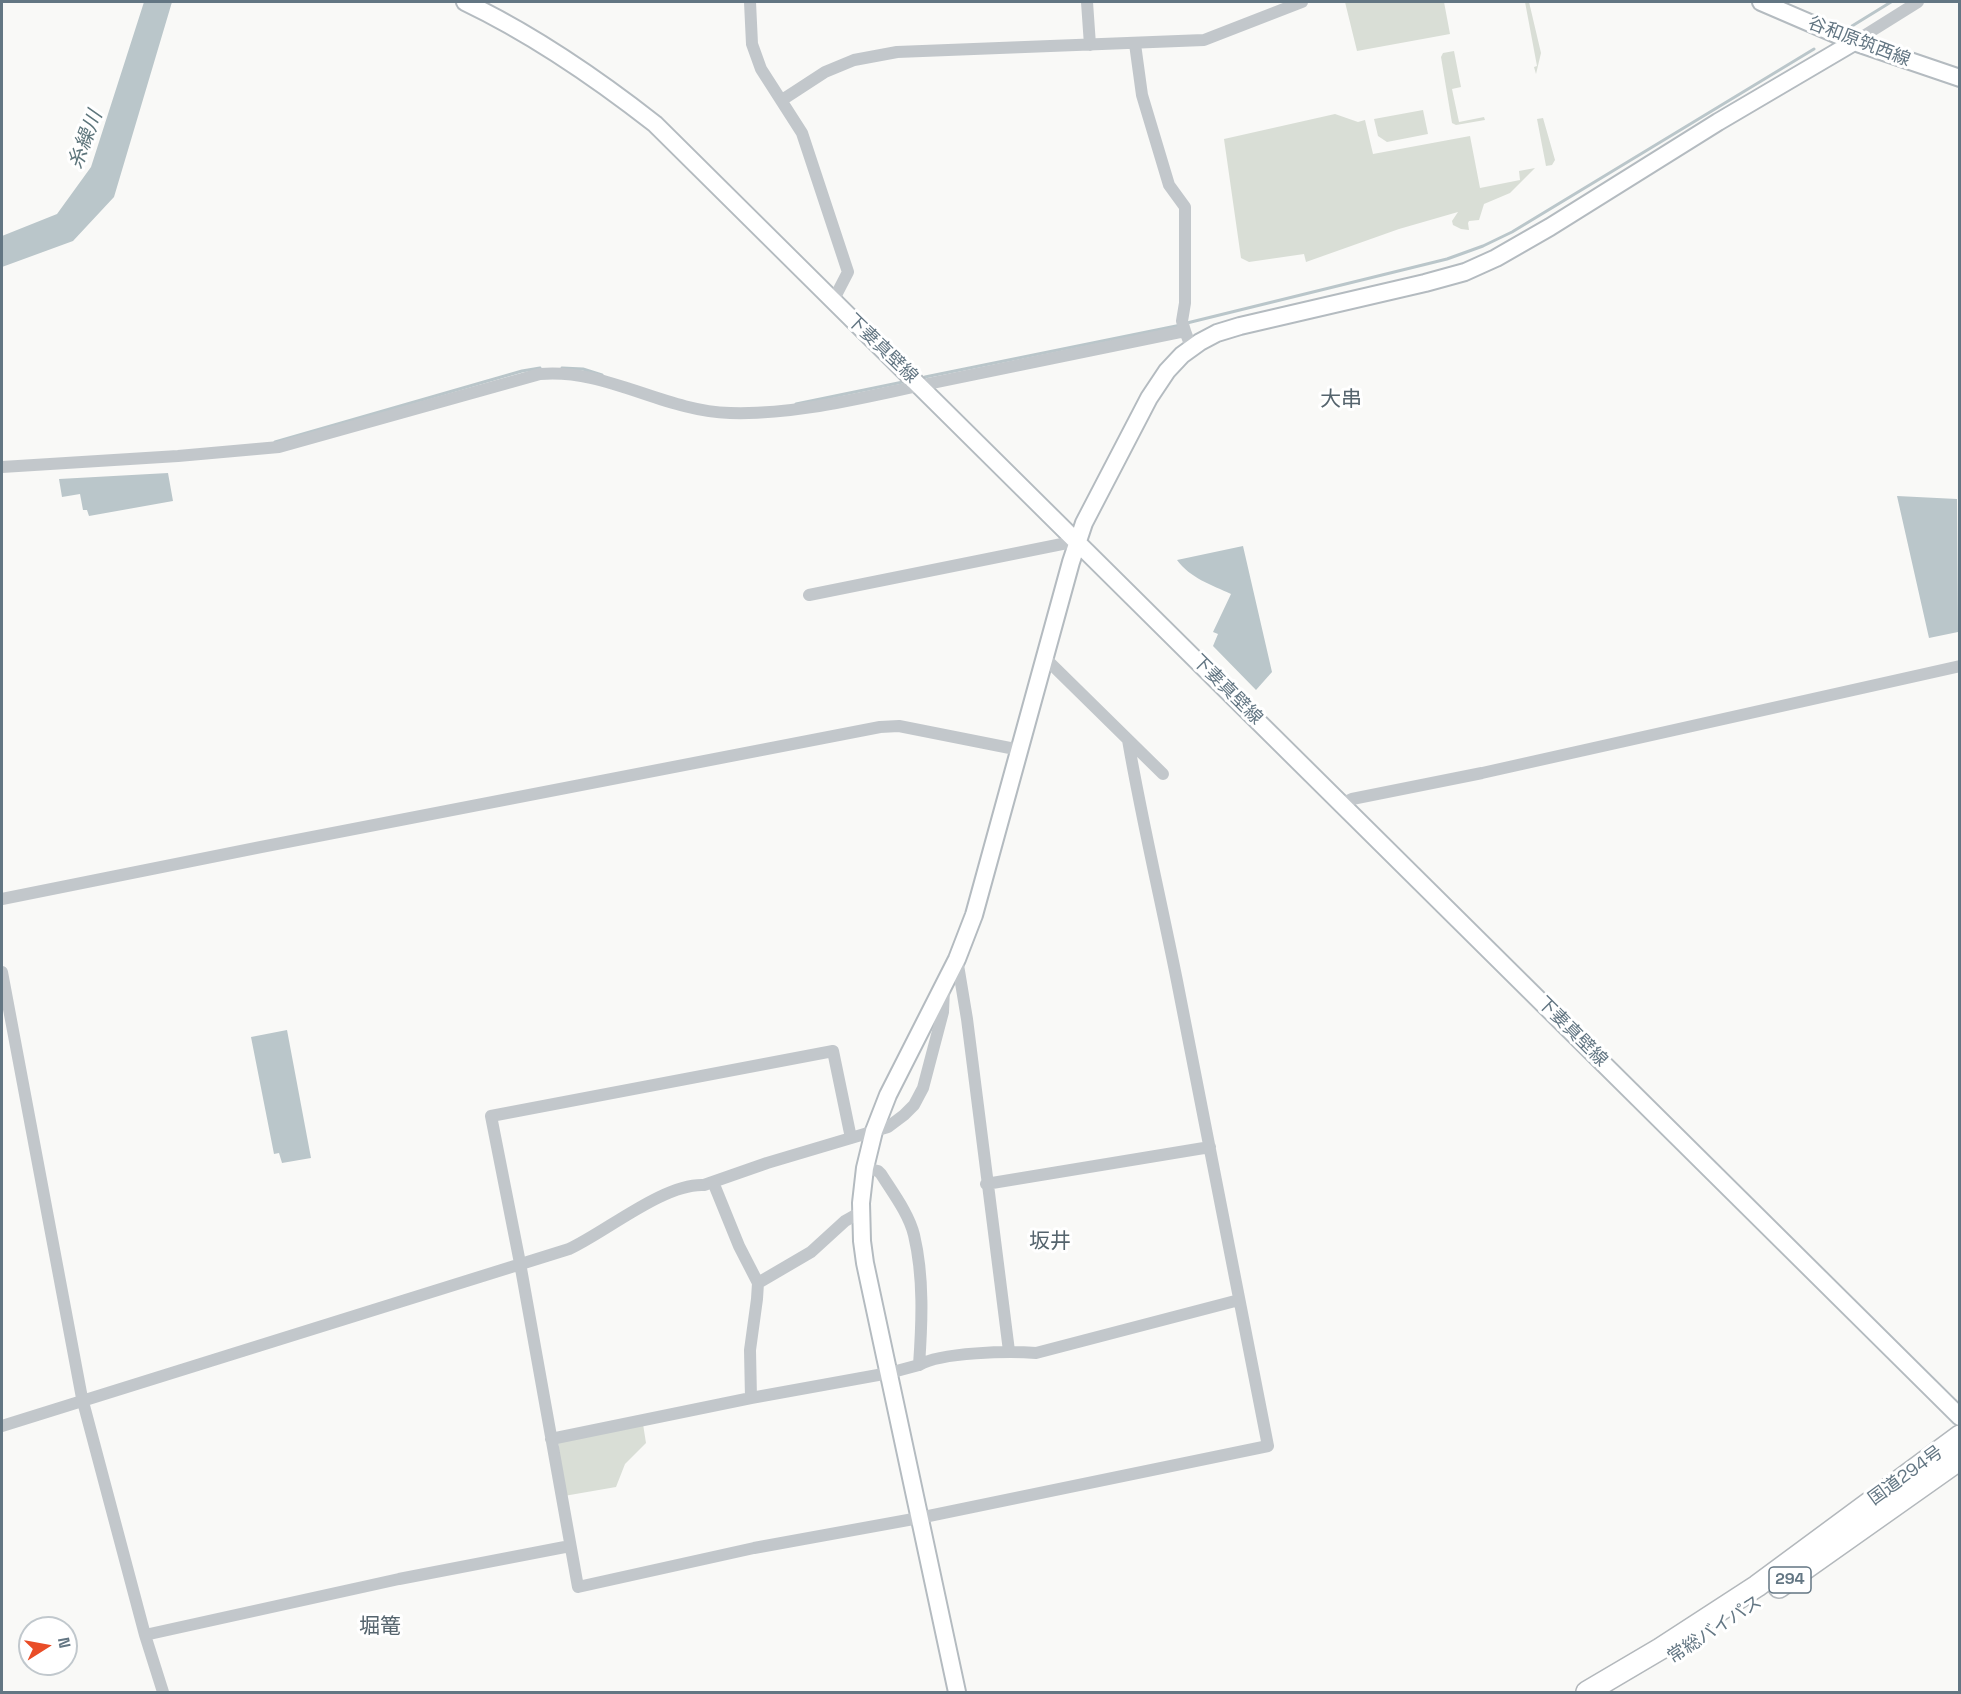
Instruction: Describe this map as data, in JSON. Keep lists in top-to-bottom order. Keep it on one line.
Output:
{"streets":{"highway":["国道294号","294","常総バイパス"],"main road":["谷和原筑西線","下妻真壁線"]},"crossings":[["国道294号","常総バイパス"]],"districts":["大串","坂井","堀篭"],"water":["糸繰川"],"north":"right"}
